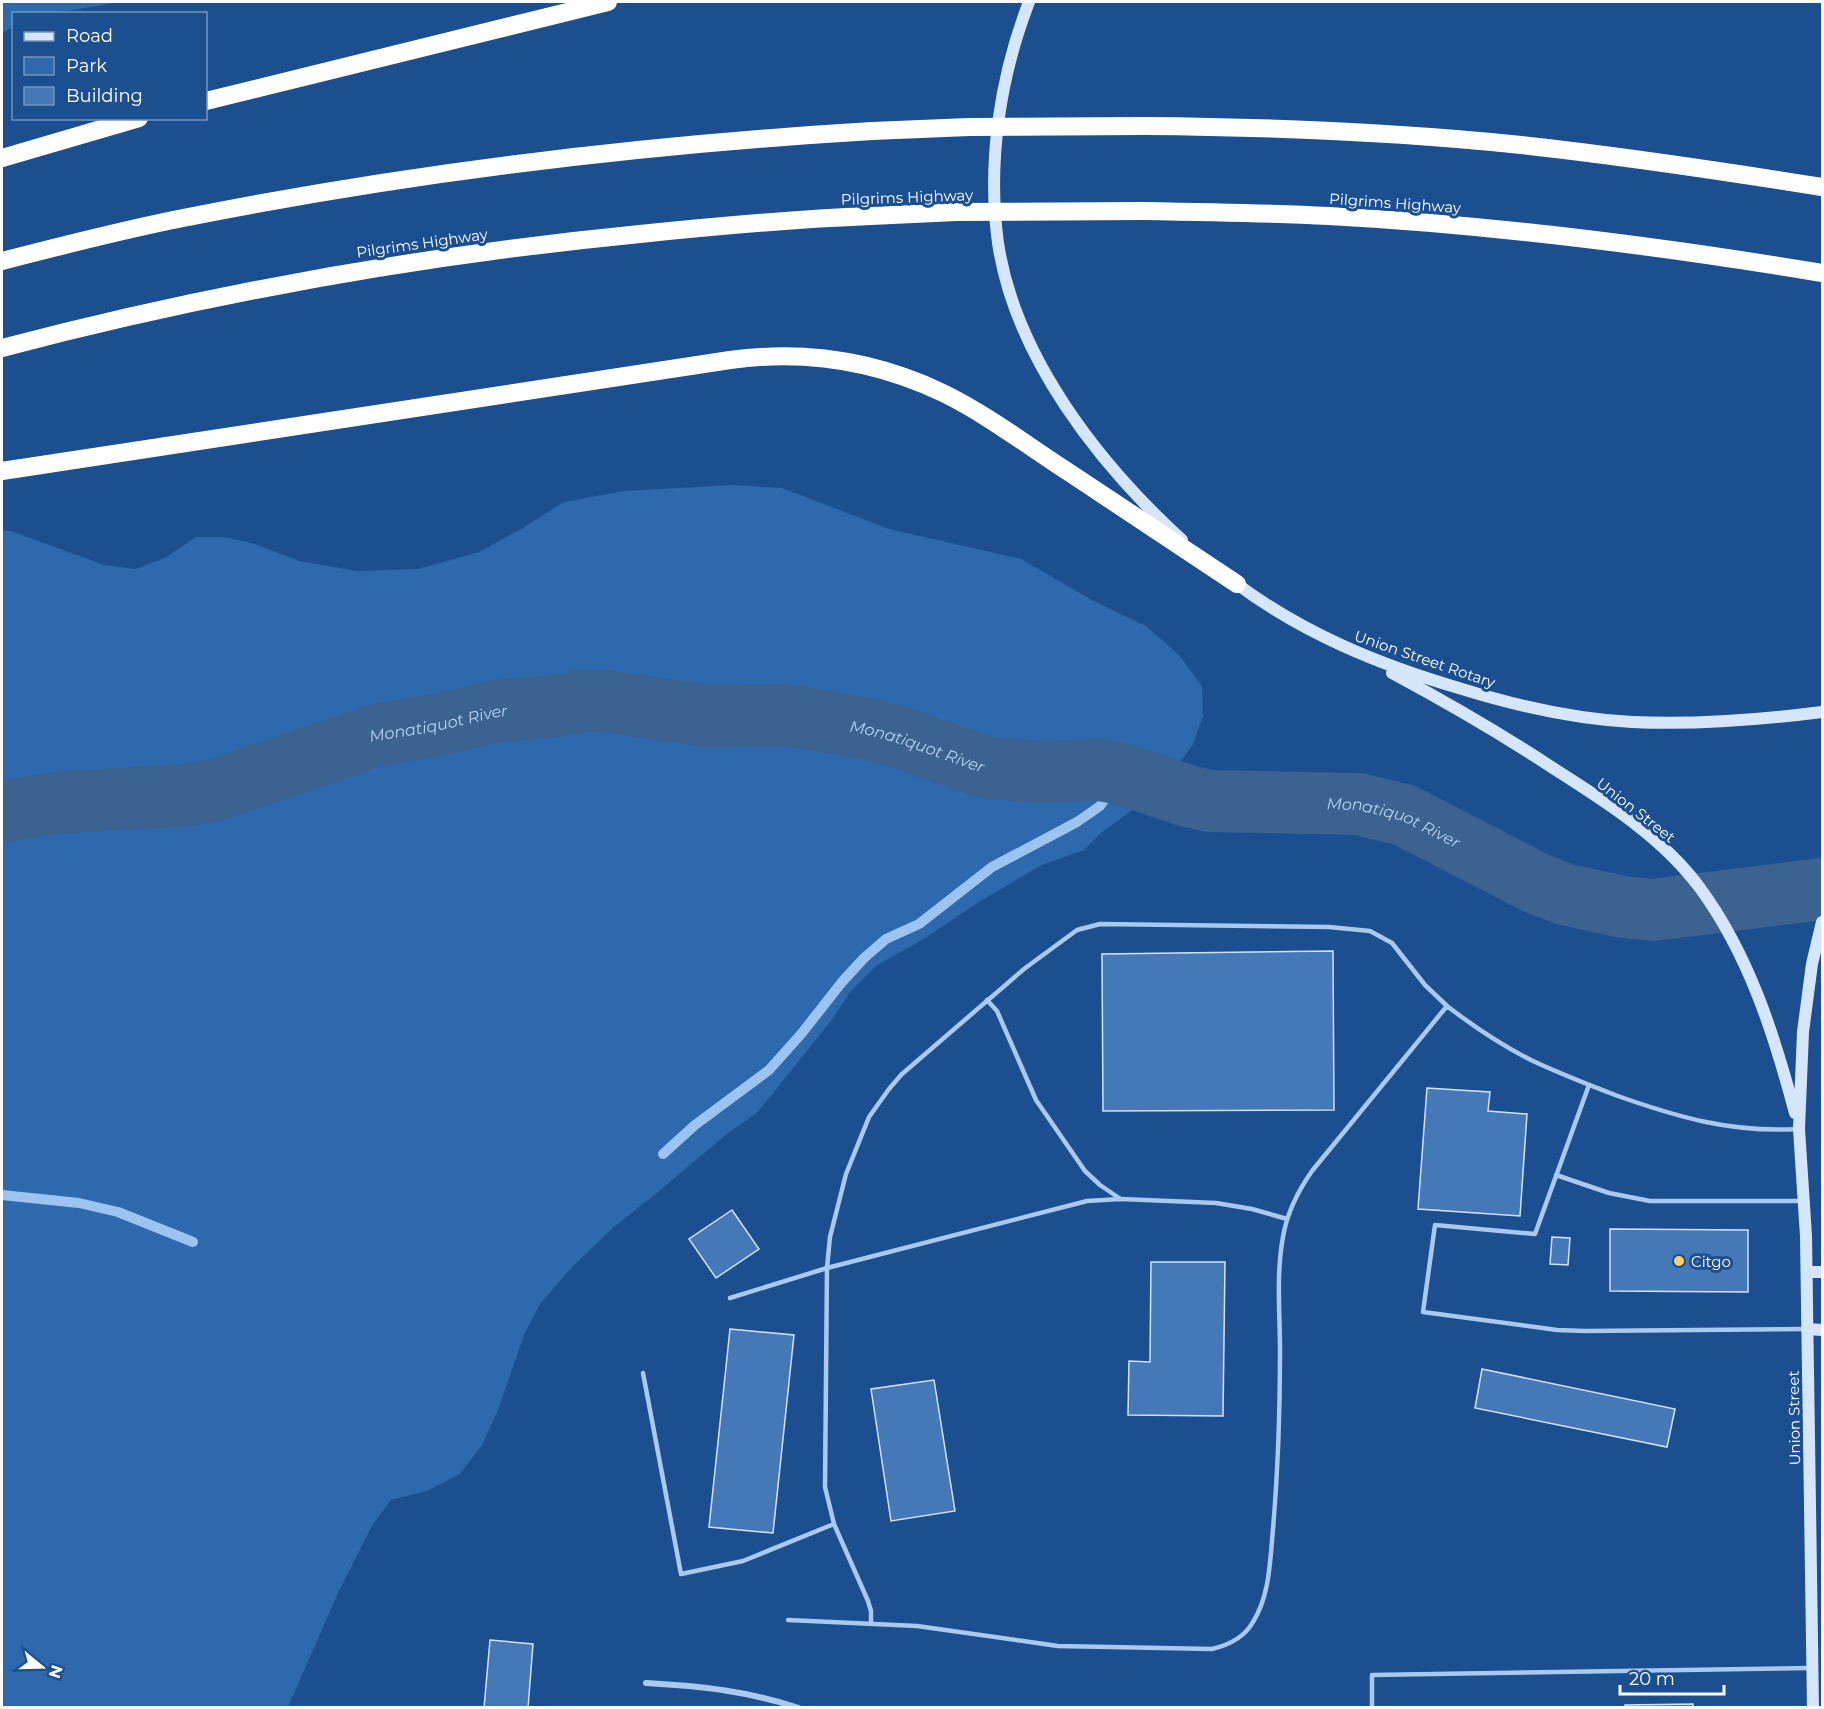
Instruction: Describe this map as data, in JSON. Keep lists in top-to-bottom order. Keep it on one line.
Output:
{"streets":{"highway":["Pilgrims Highway"],"main road":["Union Street Rotary","Union Street"]},"crossings":[["Union Street Rotary","Union Street"]],"water":["Monatiquot River"],"places":["Citgo"],"legend":["Road","Park","Building"],"scale_bar":"20 m","north":"right"}
